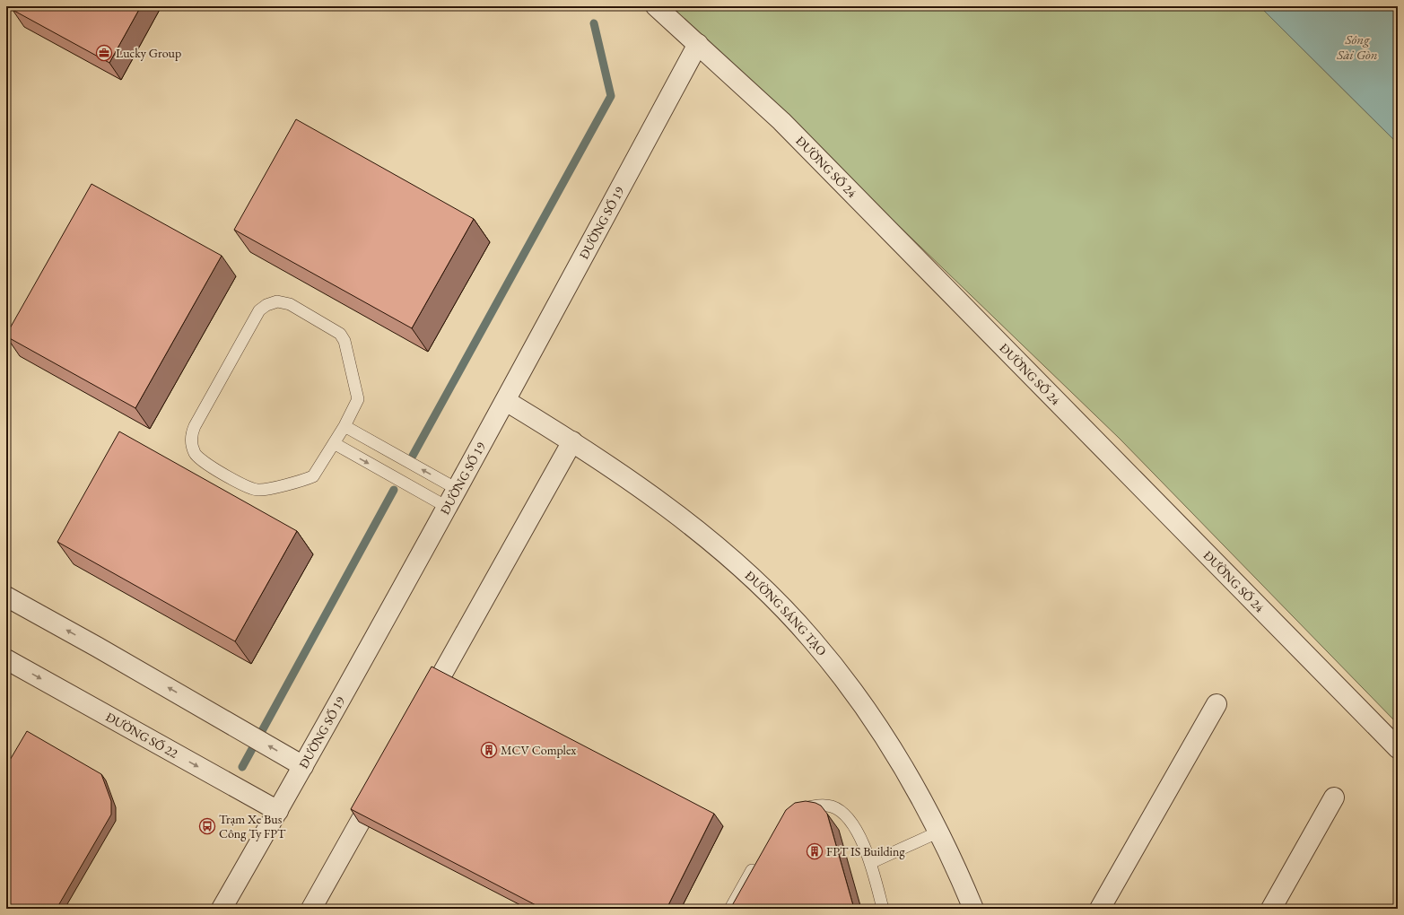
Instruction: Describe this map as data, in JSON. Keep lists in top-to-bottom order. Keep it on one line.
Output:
{"streets":{"street":["ĐƯỜNG SỐ 24","ĐƯỜNG SỐ 19","ĐƯỜNG SÁNG TẠO","ĐƯỜNG SỐ 22"]},"crossings":[["ĐƯỜNG SỐ 24","ĐƯỜNG SỐ 19"],["ĐƯỜNG SỐ 19","ĐƯỜNG SÁNG TẠO"],["ĐƯỜNG SỐ 19","ĐƯỜNG SỐ 22"]],"water":["Sông Sài Gòn"],"places":{"office":["Lucky Group"],"building":["MCV Complex","FPT IS Building"],"bus stop":["Trạm Xe Bus Công Ty FPT"]}}
